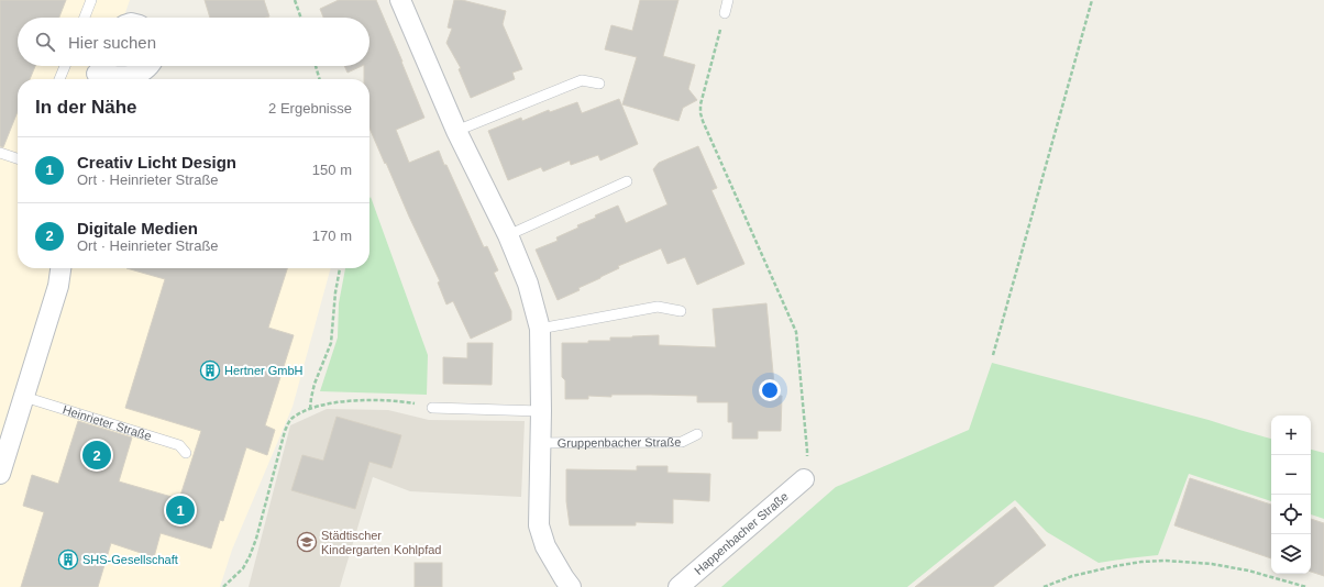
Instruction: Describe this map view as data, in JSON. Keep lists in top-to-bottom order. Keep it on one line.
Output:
{"streets":{"street":["Gruppenbacher Straße","Happenbacher Straße"],"lane":["Heinrieter Straße"]},"places":{"building":["Hertner GmbH","SHS-Gesellschaft"],"school or university":["Städtischer Kindergarten Kohlpfad"]},"page":{"search":"Hier suchen","heading":["In der Nähe","2 Ergebnisse"],"list":[{"mark":"1","name":"Creativ Licht Design","note":"Ort · Heinrieter Straße","value":"150 m"},{"mark":"2","name":"Digitale Medien","note":"Ort · Heinrieter Straße","value":"170 m"}],"map_buttons":["+","−"],"pins":["2","1"]}}
